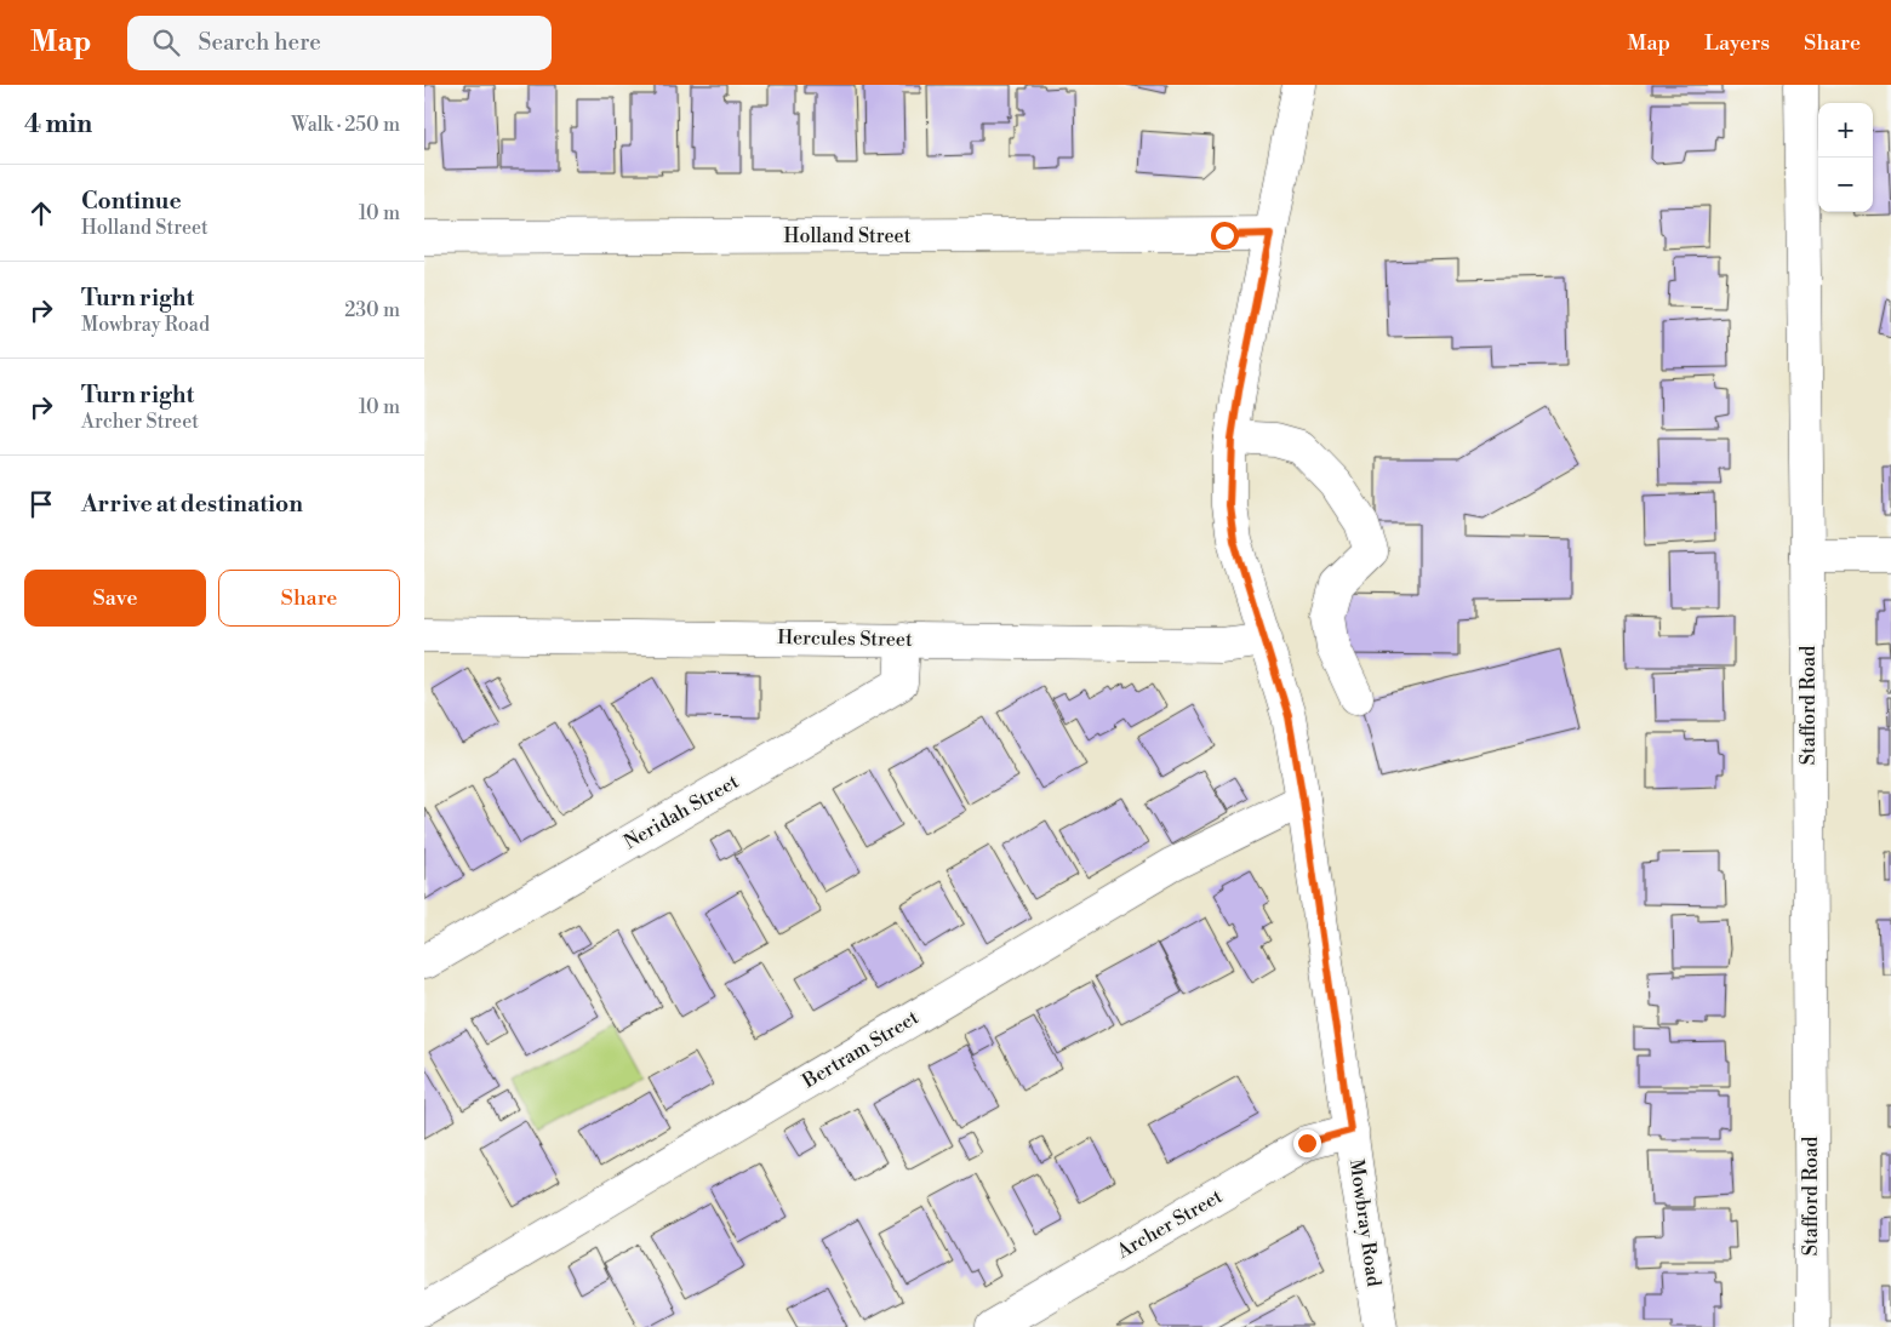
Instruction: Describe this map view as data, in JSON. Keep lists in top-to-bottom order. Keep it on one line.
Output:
{"streets":{"street":["Holland Street","Hercules Street","Stafford Road","Neridah Street","Bertram Street","Mowbray Road","Archer Street"]},"crossings":[["Holland Street","Mowbray Road"],["Hercules Street","Neridah Street"],["Hercules Street","Mowbray Road"],["Bertram Street","Mowbray Road"],["Mowbray Road","Archer Street"]],"page":{"header":"Map","search":"Search here","nav":["Map","Layers","Share"],"heading":["4 min","Walk · 250 m"],"map_buttons":["+","−"],"list":[["Continue","Holland Street","10 m"],["Turn right","Mowbray Road","230 m"],["Turn right","Archer Street","10 m"],"Arrive at destination"],"buttons":["Save","Share"]}}
